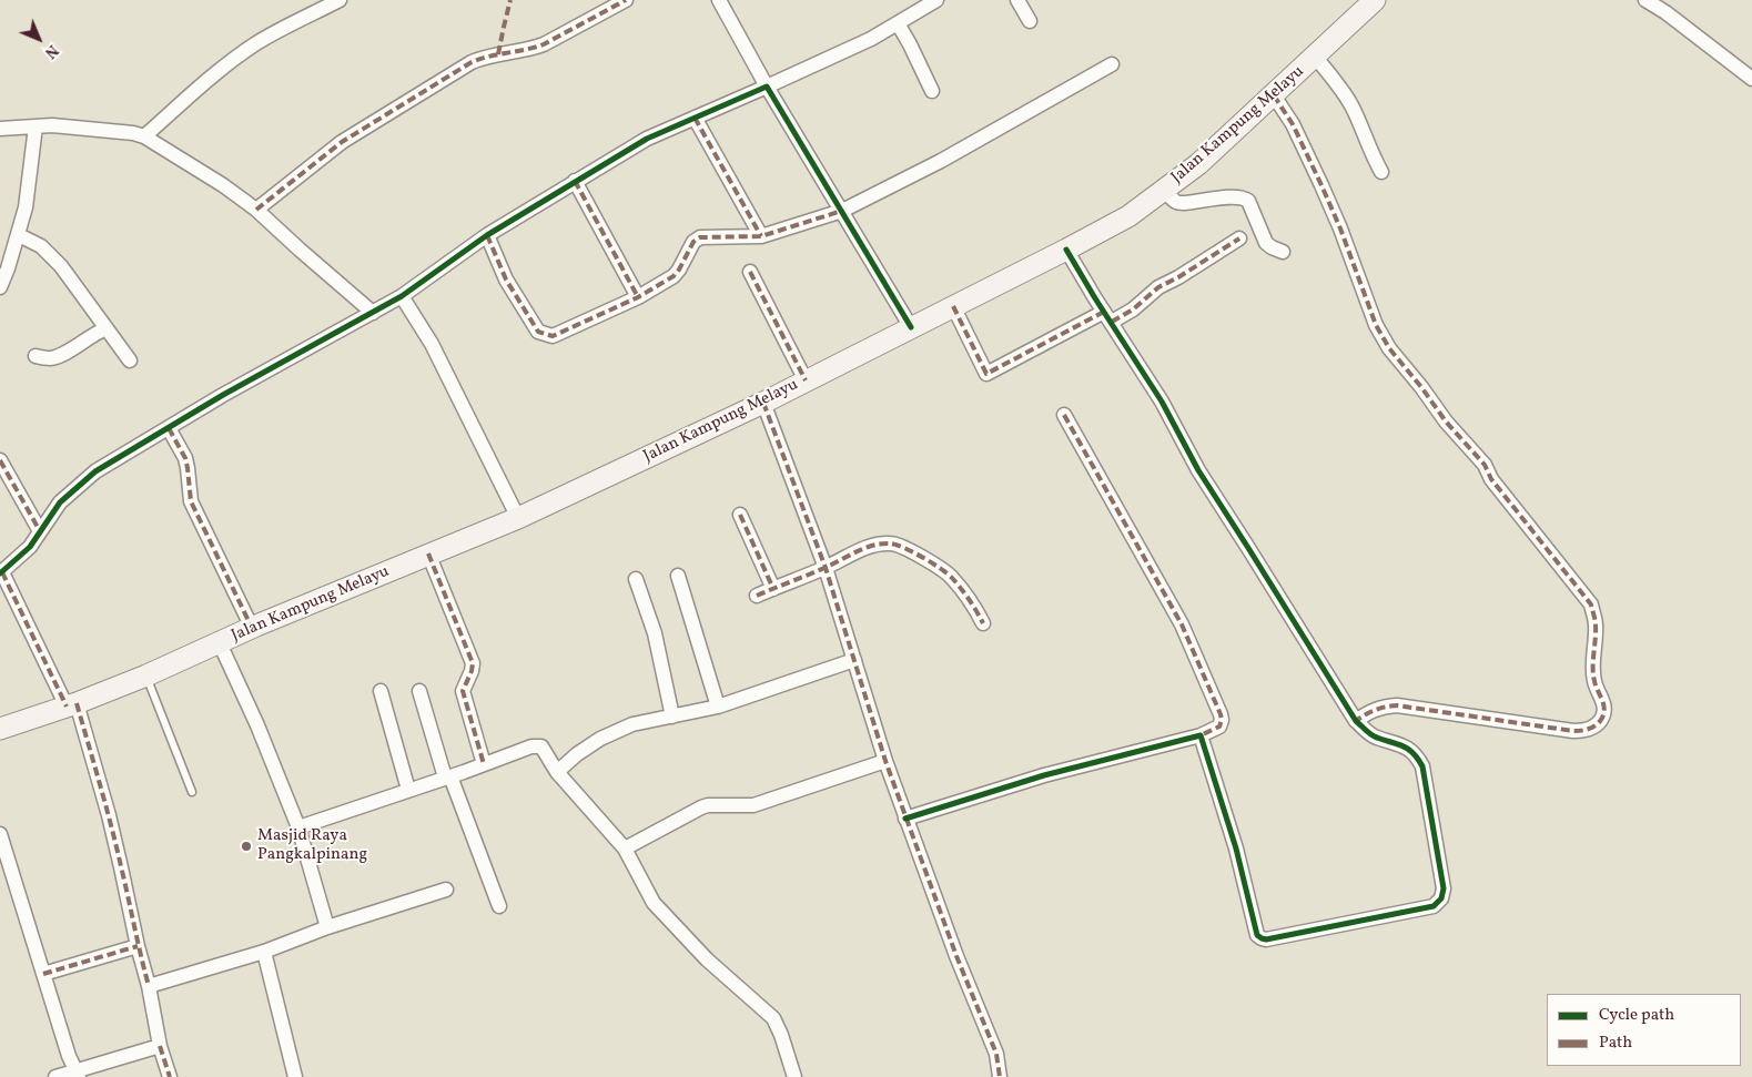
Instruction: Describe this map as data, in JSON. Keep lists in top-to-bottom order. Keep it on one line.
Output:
{"streets":{"main road":["Jalan Kampung Melayu"]},"places":["Masjid Raya Pangkalpinang"],"legend":["Cycle path","Path"],"north":"bottom right"}
